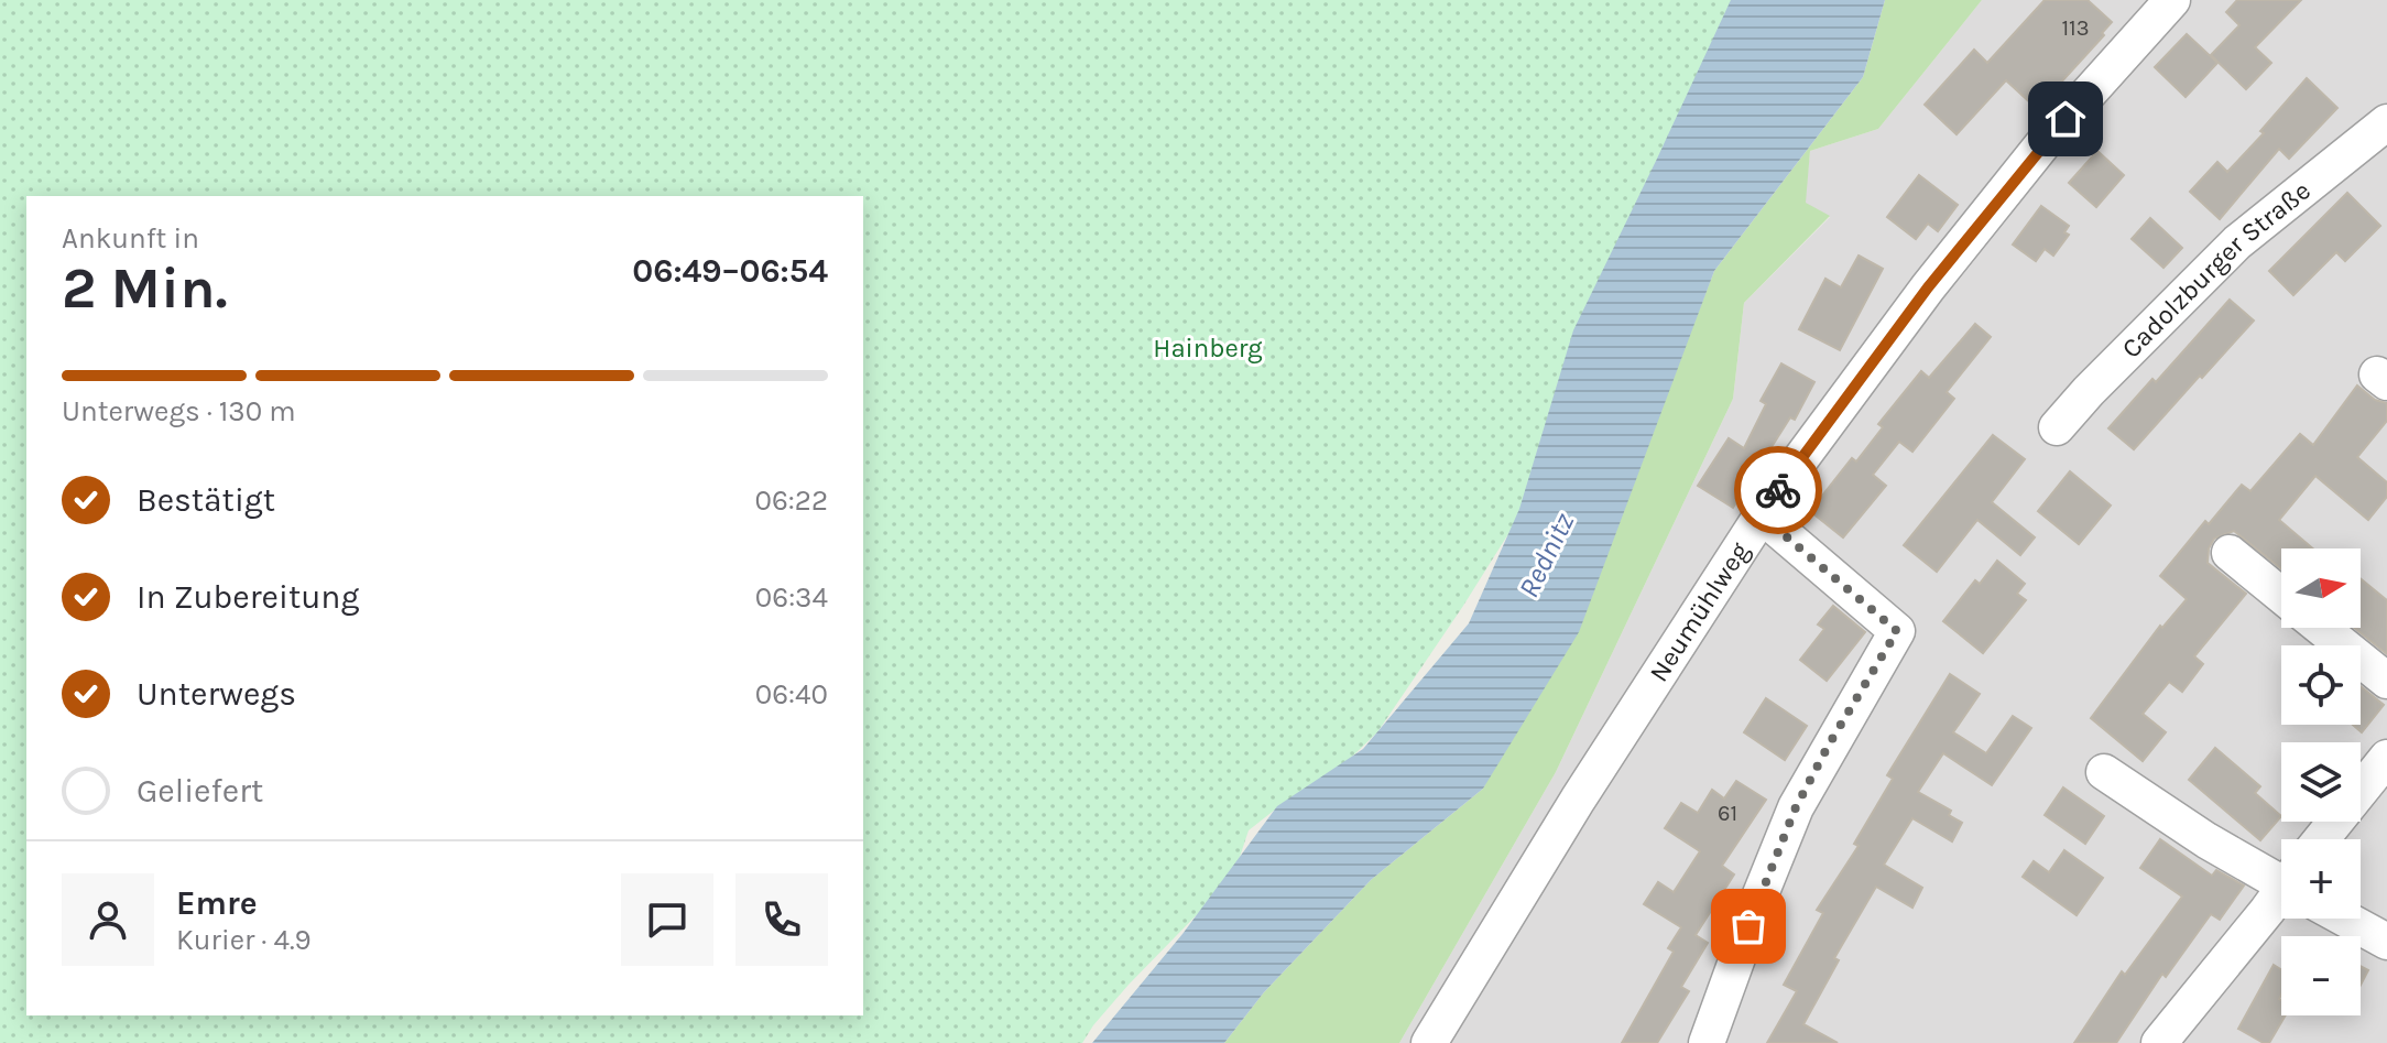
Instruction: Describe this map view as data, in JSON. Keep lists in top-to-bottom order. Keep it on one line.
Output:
{"streets":{"street":["Cadolzburger Straße","Neumühlweg"]},"water":["Rednitz"],"parks":["Hainberg"],"house_numbers":["113","61"],"north":"right","page":{"heading":["2 Min.","Ankunft in","06:49–06:54"],"panel":["Emre","Kurier · 4.9"],"bar":"Unterwegs · 130 m","list":[["Bestätigt","06:22"],["In Zubereitung","06:34"],["Unterwegs","06:40"],"Geliefert"],"map_buttons":["+","−"]}}
